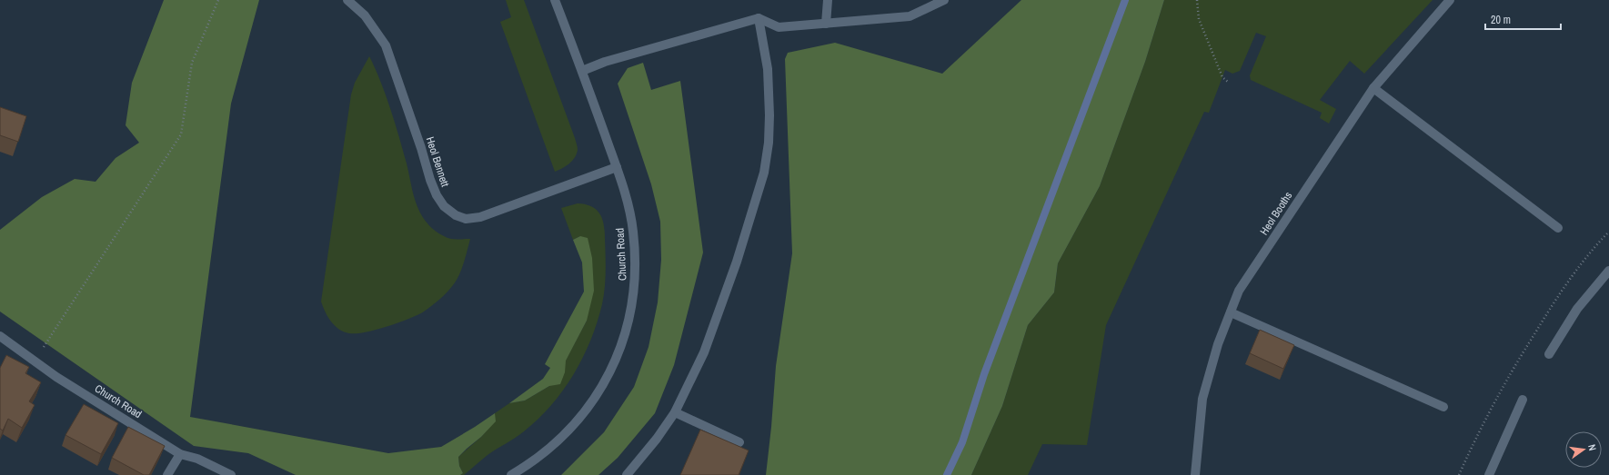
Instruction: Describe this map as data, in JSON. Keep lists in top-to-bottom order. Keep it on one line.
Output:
{"streets":{"street":["Heol Bennett","Heol Booths","Church Road"]},"crossings":[["Heol Bennett","Church Road"]],"scale_bar":"20 m","north":"right"}
